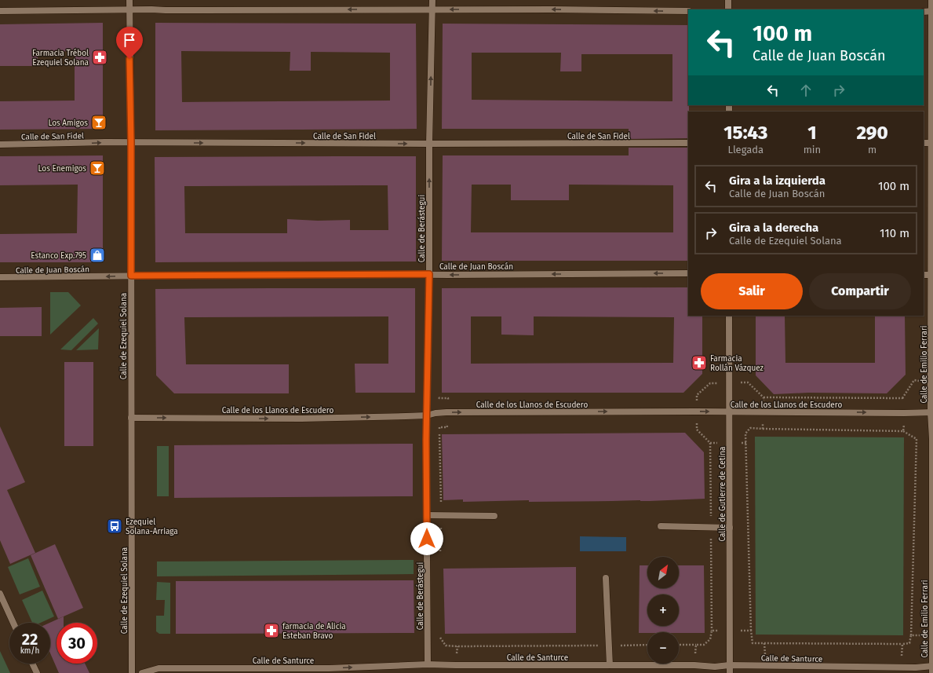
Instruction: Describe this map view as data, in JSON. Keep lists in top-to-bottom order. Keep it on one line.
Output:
{"streets":{"street":["Calle de San Fidel","Calle de Berástegui","Calle de Juan Boscán","Calle de Ezequiel Solana","Calle de Emilio Ferrari","Calle de los Llanos de Escudero","Calle de Gutierre de Cetina","Calle de Santurce"]},"crossings":[["Calle de San Fidel","Calle de Berástegui"],["Calle de San Fidel","Calle de Ezequiel Solana"],["Calle de Berástegui","Calle de Juan Boscán"],["Calle de Berástegui","Calle de los Llanos de Escudero"],["Calle de Berástegui","Calle de Santurce"],["Calle de Juan Boscán","Calle de Ezequiel Solana"],["Calle de Ezequiel Solana","Calle de los Llanos de Escudero"],["Calle de Emilio Ferrari","Calle de los Llanos de Escudero"],["Calle de Emilio Ferrari","Calle de Santurce"],["Calle de los Llanos de Escudero","Calle de Gutierre de Cetina"],["Calle de Gutierre de Cetina","Calle de Santurce"]],"one_way":["Calle de San Fidel","Calle de Berástegui","Calle de Juan Boscán","Calle de los Llanos de Escudero","Calle de Santurce"],"places":{"pharmacy":["Farmacia Trébol Ezequiel Solana","Farmacia Rollán Vázquez","farmacia de Alicia Esteban Bravo"],"bar":["Los Amigos","Los Enemigos"],"shop":["Estanco Exp.795"],"bus stop":["Ezequiel Solana-Arriaga"]},"north":"top right","page":{"turn":["100 m","Calle de Juan Boscán"],"eta":["15:43","Llegada","1","min","290","m"],"list":[{"name":"Gira a la izquierda","note":"Calle de Juan Boscán","value":"100 m"},{"name":"Gira a la derecha","note":"Calle de Ezequiel Solana","value":"110 m"}],"buttons":["Salir","Compartir"],"map_buttons":["+","−"],"speed":"22 km/h","limit":"30"}}
